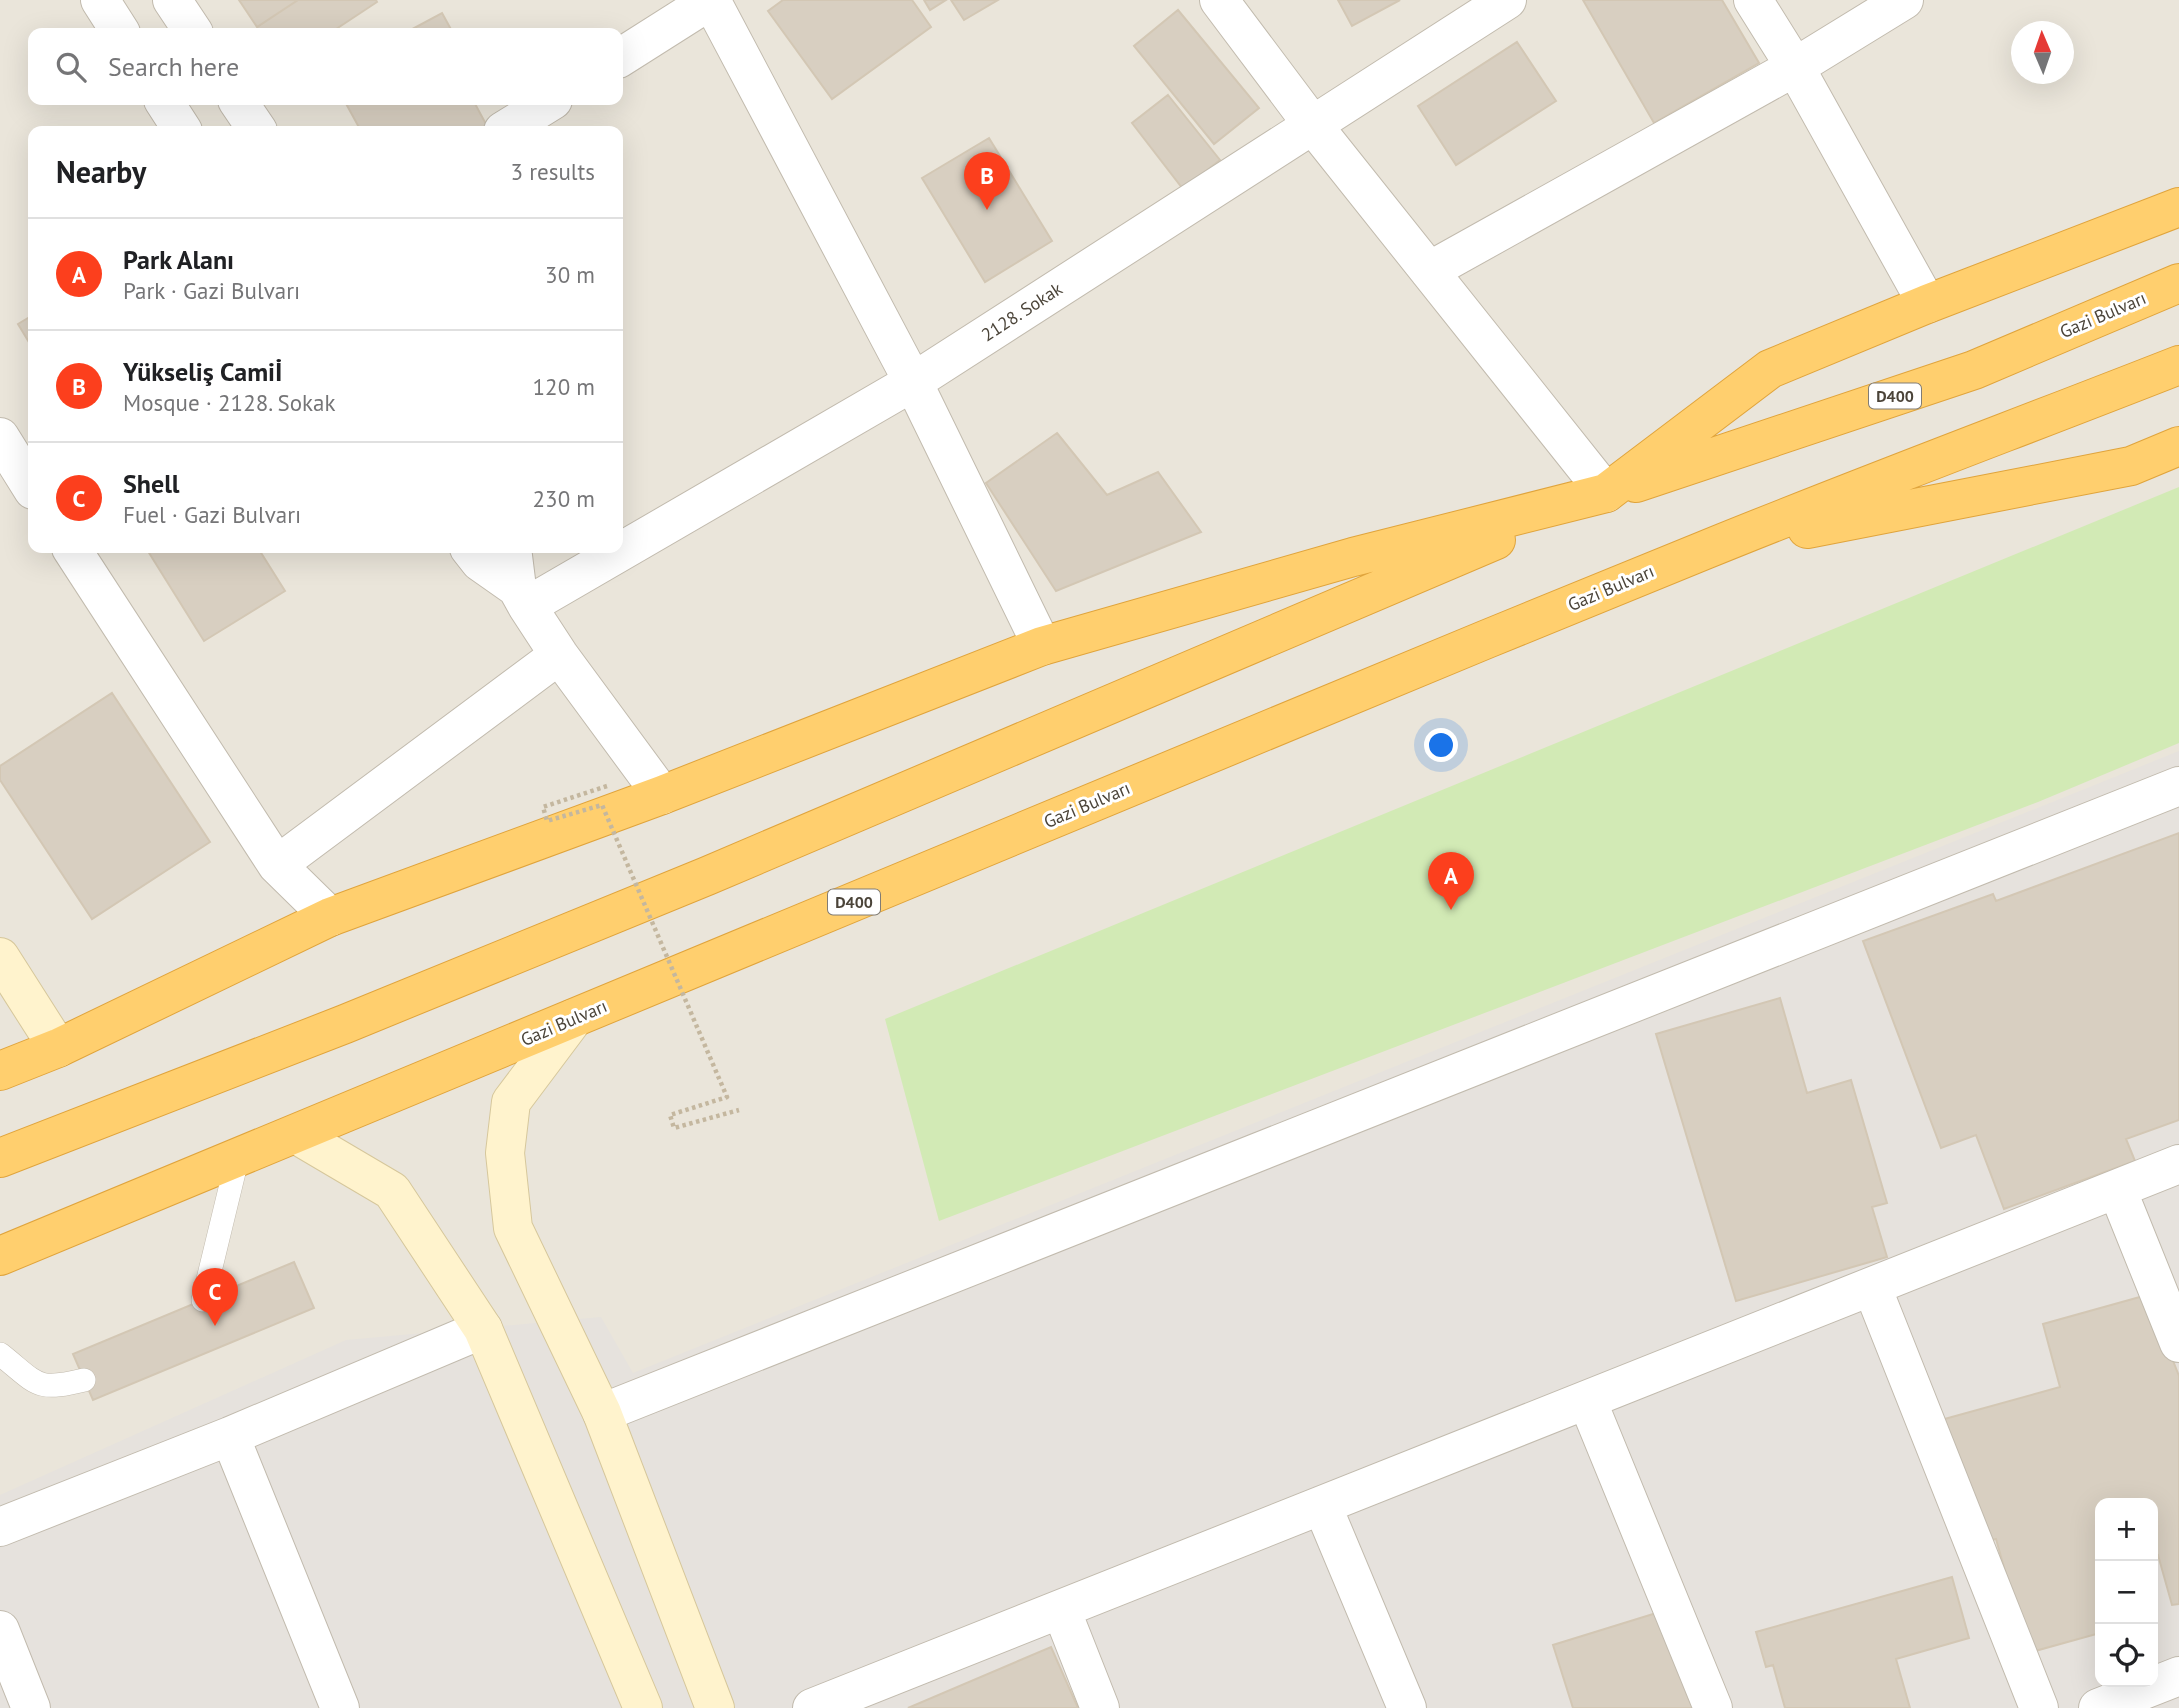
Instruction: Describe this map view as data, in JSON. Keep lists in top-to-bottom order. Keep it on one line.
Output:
{"streets":{"highway":["Gazi Bulvarı","D400"],"street":["2128. Sokak"]},"north":"top","page":{"search":"Search here","heading":["Nearby","3 results"],"pins":["B","A","C"],"list":[{"mark":"A","name":"Park Alanı","note":"Park · Gazi Bulvarı","value":"30 m"},{"mark":"B","name":"Yükseliş Camiİ","note":"Mosque · 2128. Sokak","value":"120 m"},{"mark":"C","name":"Shell","note":"Fuel · Gazi Bulvarı","value":"230 m"}],"map_buttons":["+","−"]}}
